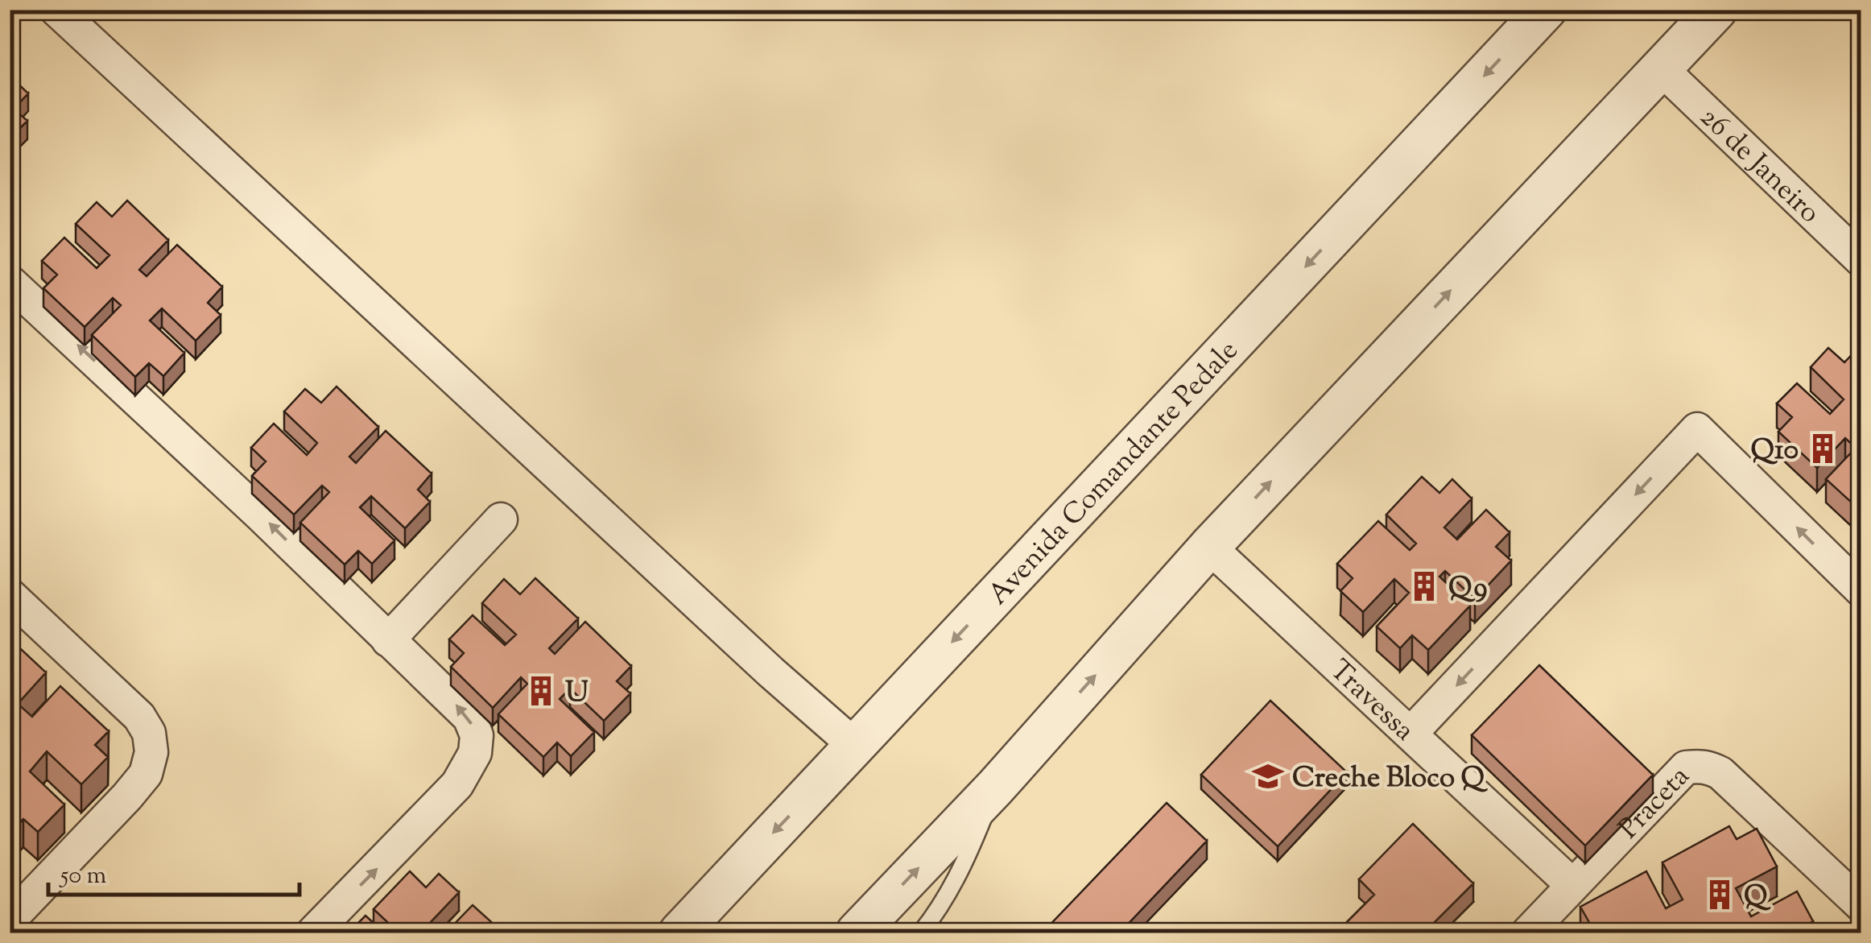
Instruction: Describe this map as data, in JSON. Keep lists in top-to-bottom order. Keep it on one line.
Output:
{"streets":{"street":["26 de Janeiro","Avenida Comandante Pedale","Travessa","Praceta"]},"crossings":[["Travessa","Praceta"]],"places":{"building":["Q10","Q9","U","Q"],"school or university":["Creche Bloco Q"]},"scale_bar":"50 m"}
